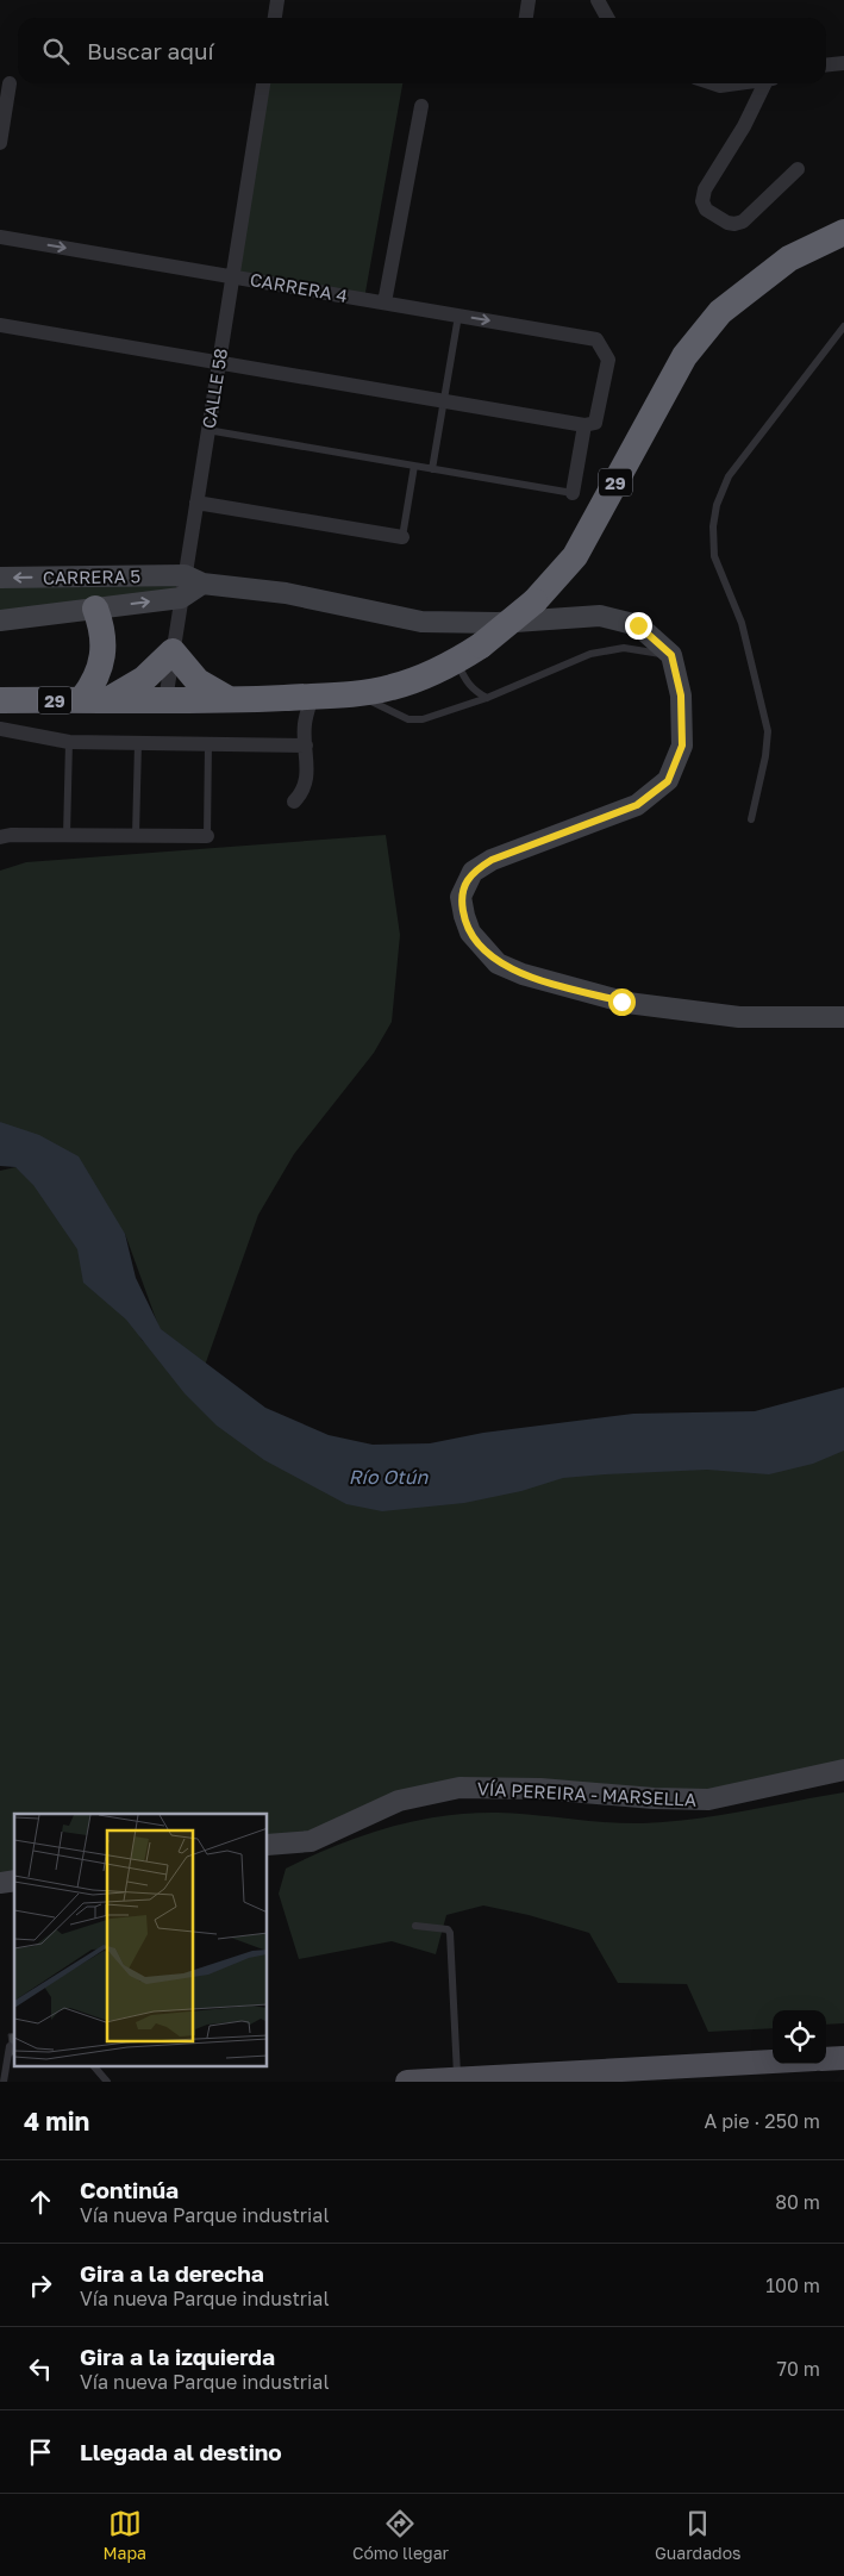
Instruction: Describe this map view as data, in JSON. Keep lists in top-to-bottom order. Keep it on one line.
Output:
{"streets":{"highway":["29"],"main road":["CARRERA 5","VÍA PEREIRA - MARSELLA"],"street":["CARRERA 4","CALLE 58"]},"crossings":[["CARRERA 4","CALLE 58"],["CALLE 58","CARRERA 5"]],"water":["Río Otún"],"page":{"search":"Buscar aquí","heading":["4 min","A pie · 250 m"],"list":[["Continúa","Vía nueva Parque industrial","80 m"],["Gira a la derecha","Vía nueva Parque industrial","100 m"],["Gira a la izquierda","Vía nueva Parque industrial","70 m"],"Llegada al destino"],"nav":["Mapa","Cómo llegar","Guardados"]}}
